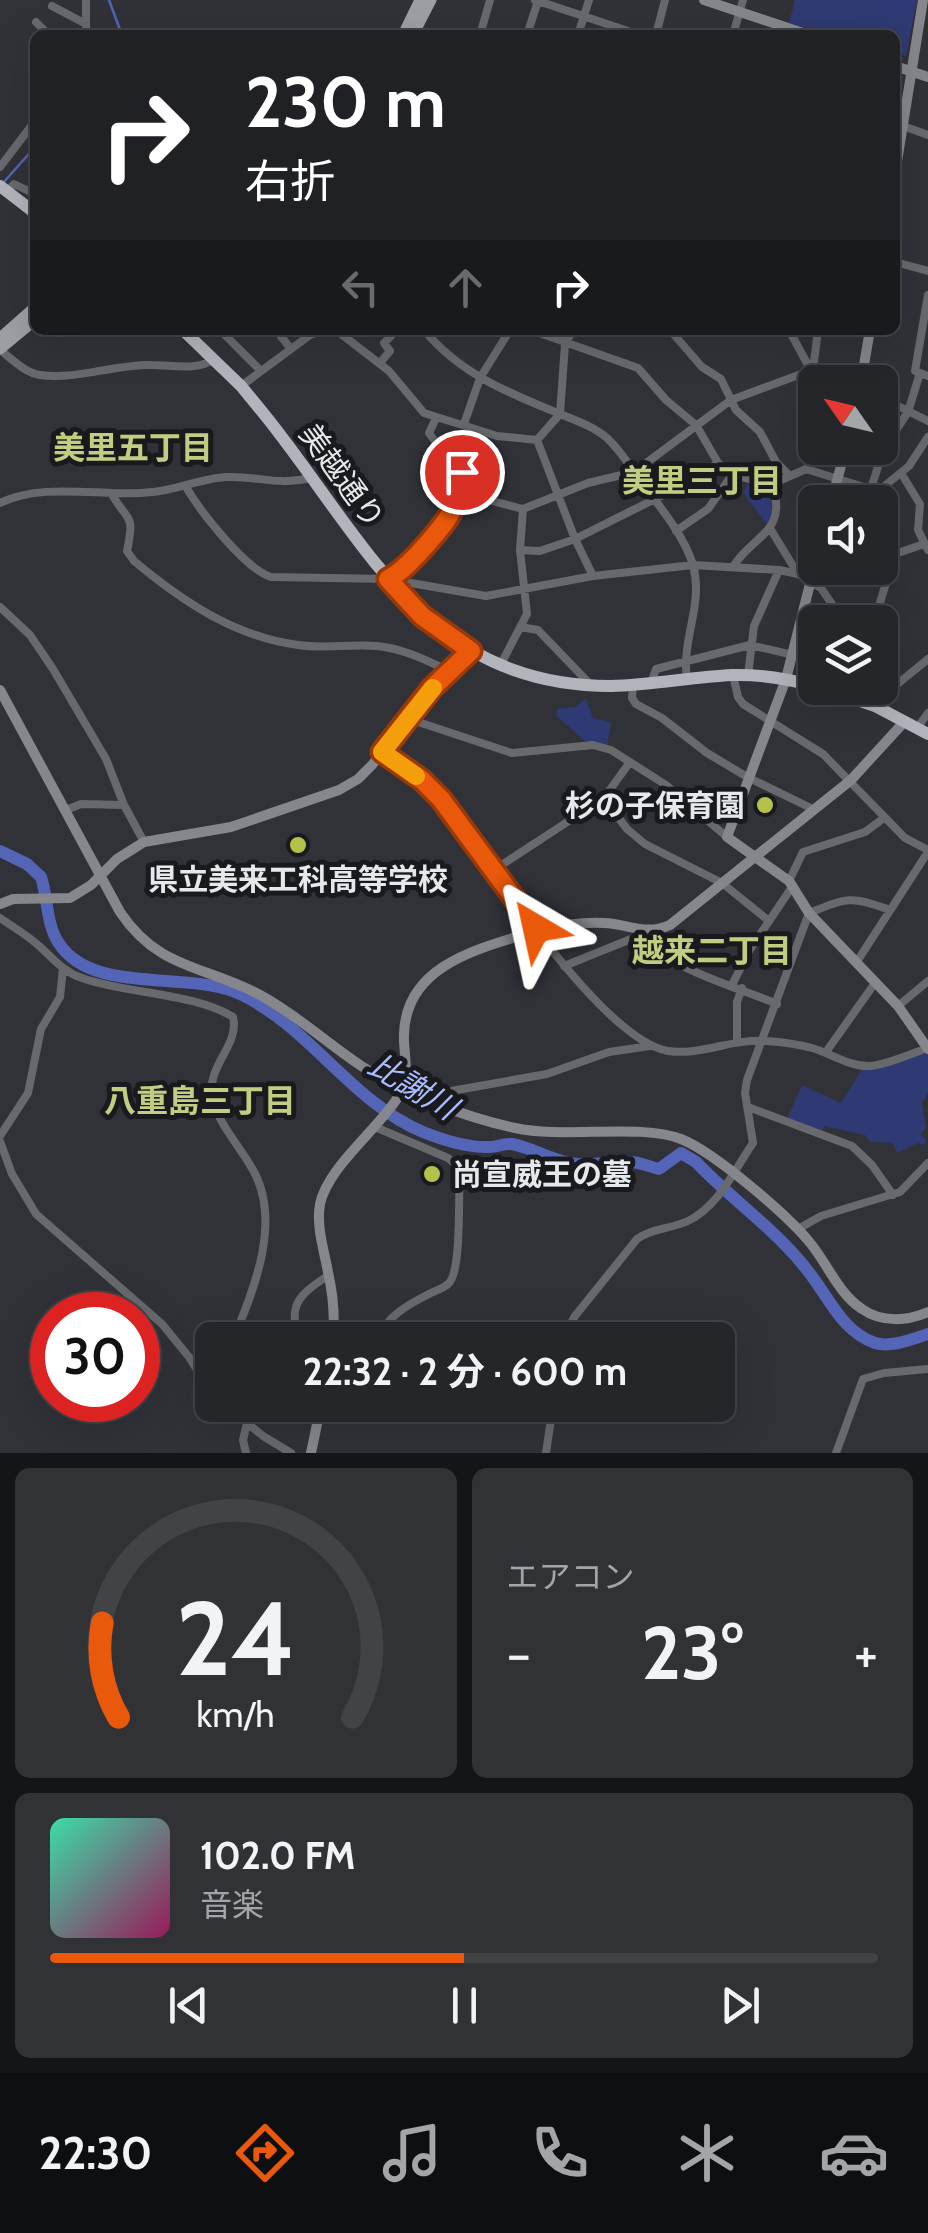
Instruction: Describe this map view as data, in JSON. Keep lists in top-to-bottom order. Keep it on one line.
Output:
{"streets":{"highway":["美越通り"]},"districts":["美里五丁目","美里三丁目","越来二丁目","八重島三丁目"],"water":["比謝川"],"places":["杉の子保育園","県立美来工科高等学校","尚宣威王の墓"],"north":"top left","page":{"turn":["230 m","右折"],"limit":"30","trip":"22:32 · 2 分 · 600 m","tile":"エアコン","heat":["−","23°","+"],"song":["102.0 FM","音楽"],"tabs":"22:30","gauge":["24","km/h"]}}
